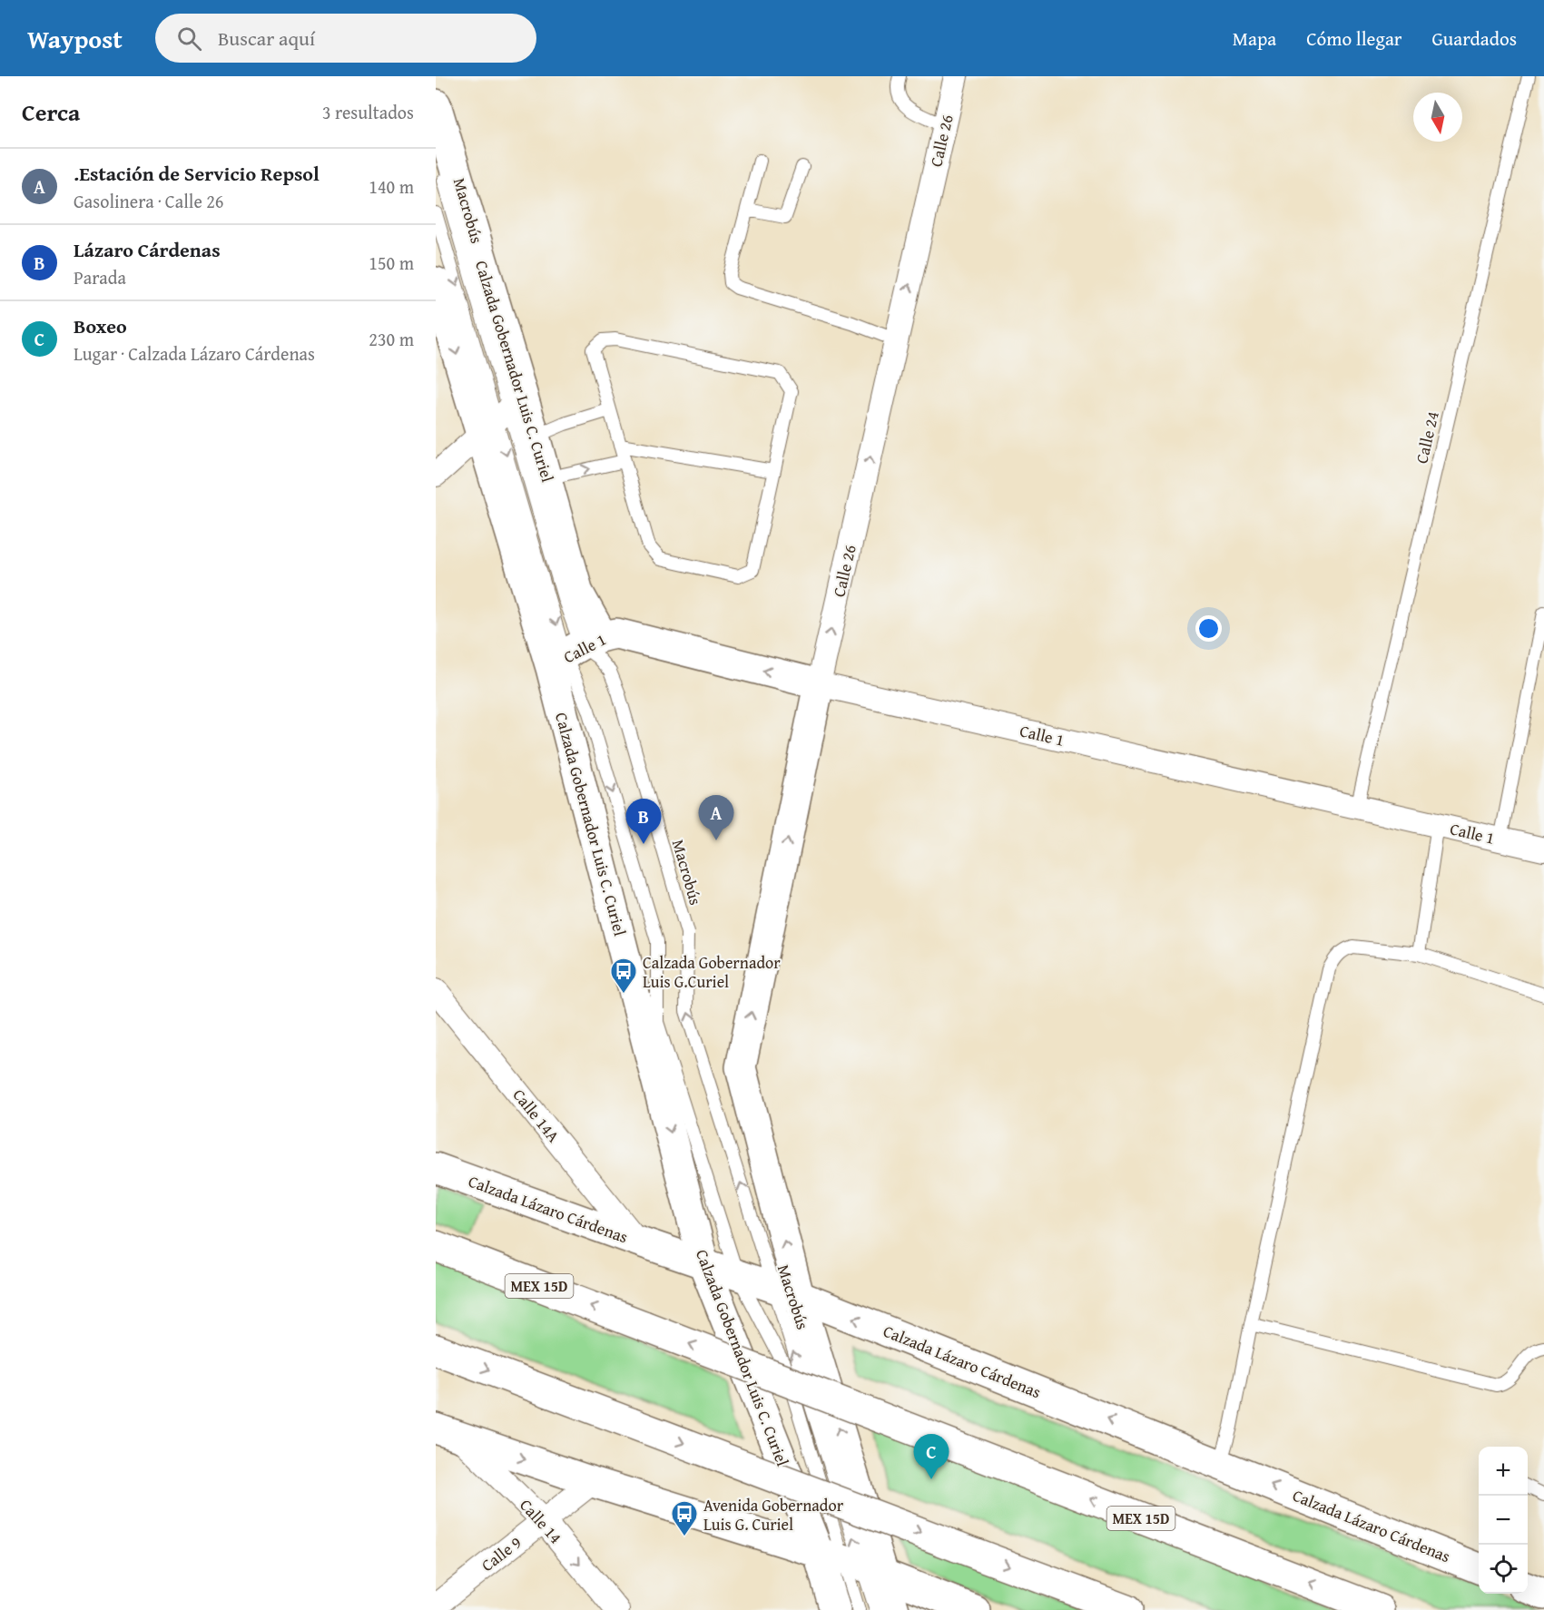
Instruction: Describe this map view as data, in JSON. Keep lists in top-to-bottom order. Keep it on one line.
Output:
{"streets":{"main road":["Calle 26","Calzada Gobernador Luis C. Curiel","Calle 1","Calzada Lázaro Cárdenas","MEX 15D"],"street":["Calle 14A","Calle 14","Calle 9"],"lane":["Macrobús","Calle 24"]},"crossings":[["Calle 26","Calzada Gobernador Luis C. Curiel"],["Calle 26","Calle 1"],["Macrobús","Calzada Gobernador Luis C. Curiel"],["Macrobús","Calle 1"],["Macrobús","Calzada Lázaro Cárdenas"],["Calzada Gobernador Luis C. Curiel","Calle 1"],["Calzada Gobernador Luis C. Curiel","Calzada Lázaro Cárdenas"],["Calle 24","Calle 1"],["Calle 14A","Calzada Lázaro Cárdenas"],["Calle 14","Calle 9"]],"one_way":["Calle 26","Calle 14"],"places":{"bus stop":["Calzada Gobernador Luis G.Curiel","Avenida Gobernador Luis G. Curiel"]},"north":"bottom","page":{"header":"Waypost","search":"Buscar aquí","nav":["Mapa","Cómo llegar","Guardados"],"heading":["Cerca","3 resultados"],"list":[{"mark":"A","name":".Estación de Servicio Repsol","note":"Gasolinera · Calle 26","value":"140 m"},{"mark":"B","name":"Lázaro Cárdenas","note":"Parada","value":"150 m"},{"mark":"C","name":"Boxeo","note":"Lugar · Calzada Lázaro Cárdenas","value":"230 m"}],"pins":["A","B","C"],"map_buttons":["+","−"]}}
